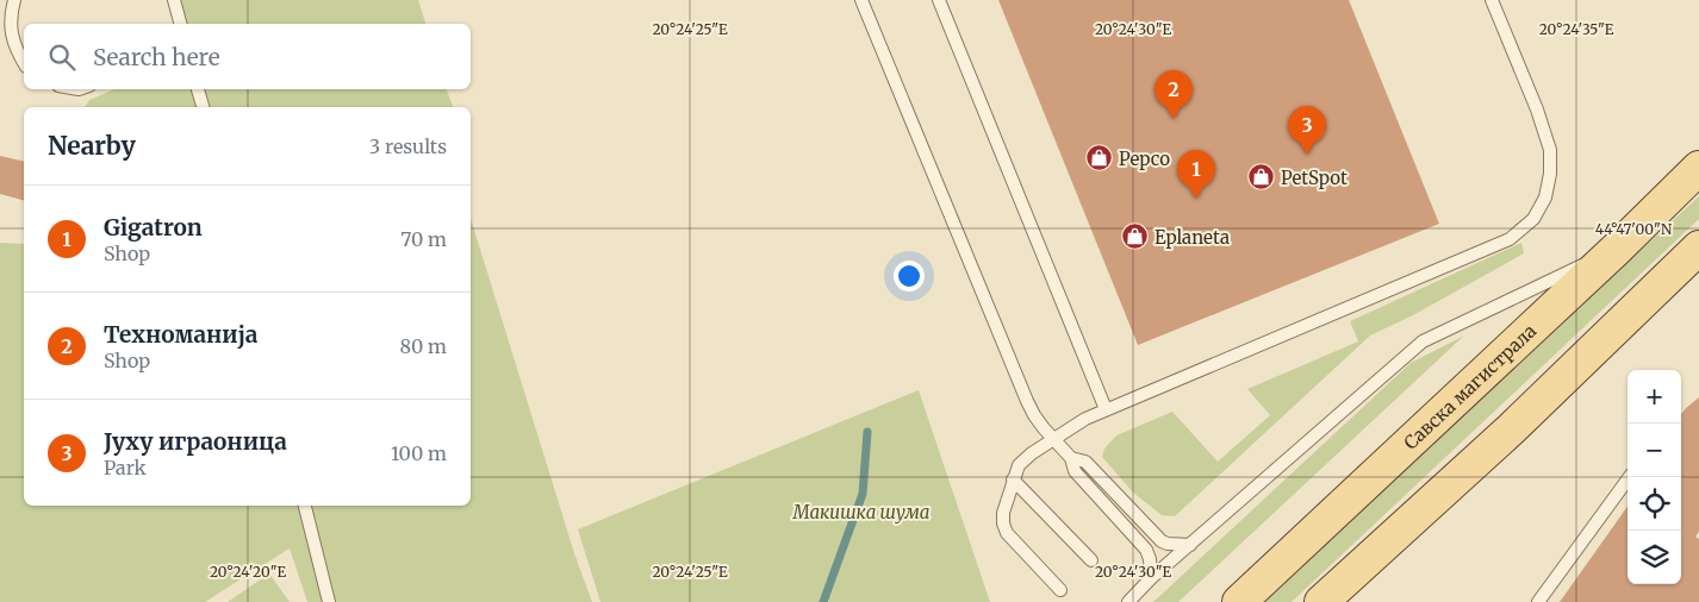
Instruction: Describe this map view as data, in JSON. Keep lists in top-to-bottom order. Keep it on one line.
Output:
{"streets":{"main road":["Савска магистрала"]},"parks":["Макишка шума"],"places":{"shop":["Pepco","PetSpot","Eplaneta"]},"page":{"search":"Search here","pins":["2","3","1"],"heading":["Nearby","3 results"],"list":[{"mark":"1","name":"Gigatron","note":"Shop","value":"70 m"},{"mark":"2","name":"Техноманија","note":"Shop","value":"80 m"},{"mark":"3","name":"Јуху играоница","note":"Park","value":"100 m"}],"map_buttons":["+","−"]},"coordinates":["20°24'25\"E","20°24'30\"E","20°24'35\"E","44°47'00\"N","20°24'20\"E"]}
